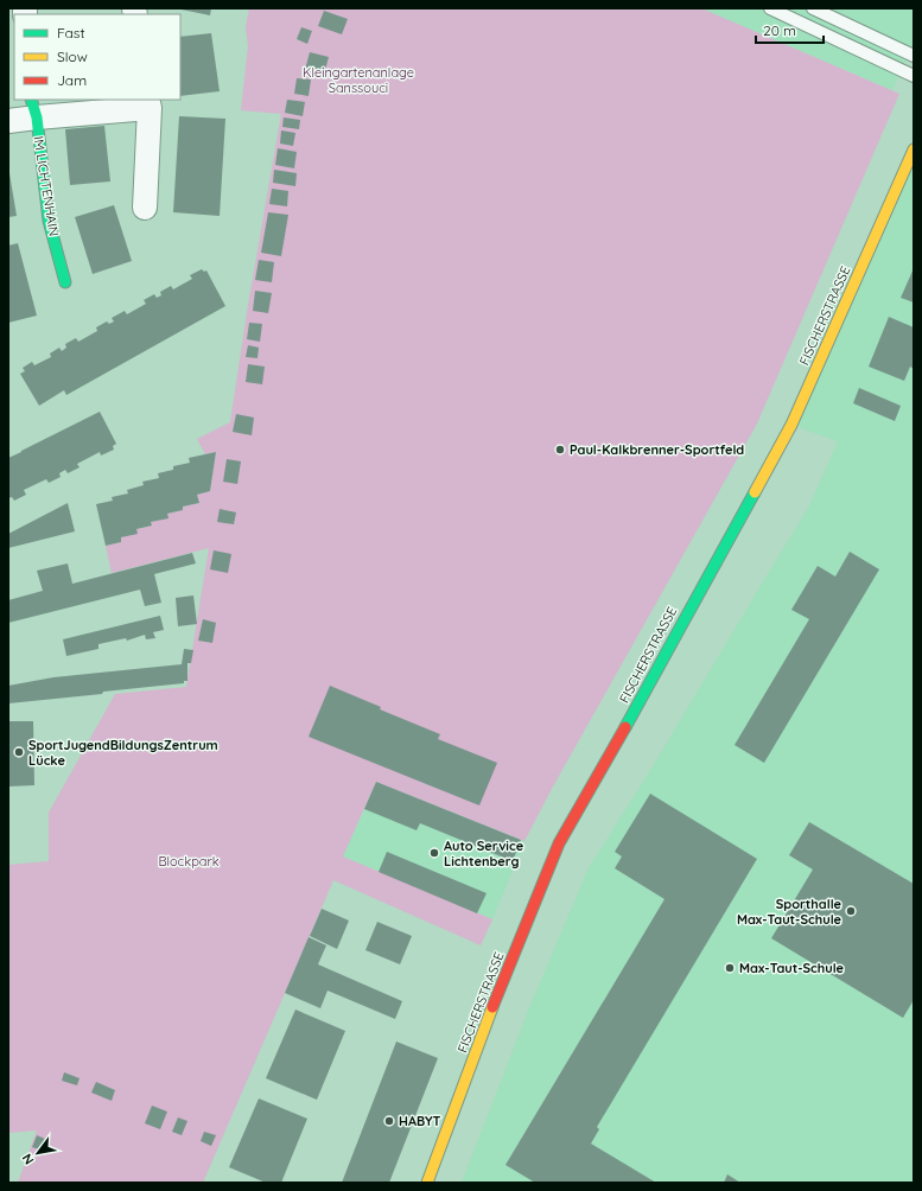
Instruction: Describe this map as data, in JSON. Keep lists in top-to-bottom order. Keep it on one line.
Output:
{"streets":{"street":["IM LICHTENHAIN","FISCHERSTRASSE"]},"parks":["Kleingartenanlage Sanssouci","Blockpark"],"places":["Paul-Kalkbrenner-Sportfeld","SportJugendBildungsZentrum Lücke","Auto Service Lichtenberg","Sporthalle Max-Taut-Schule","Max-Taut-Schule","HABYT"],"legend":["Fast","Slow","Jam"],"scale_bar":"20 m","north":"bottom left"}
